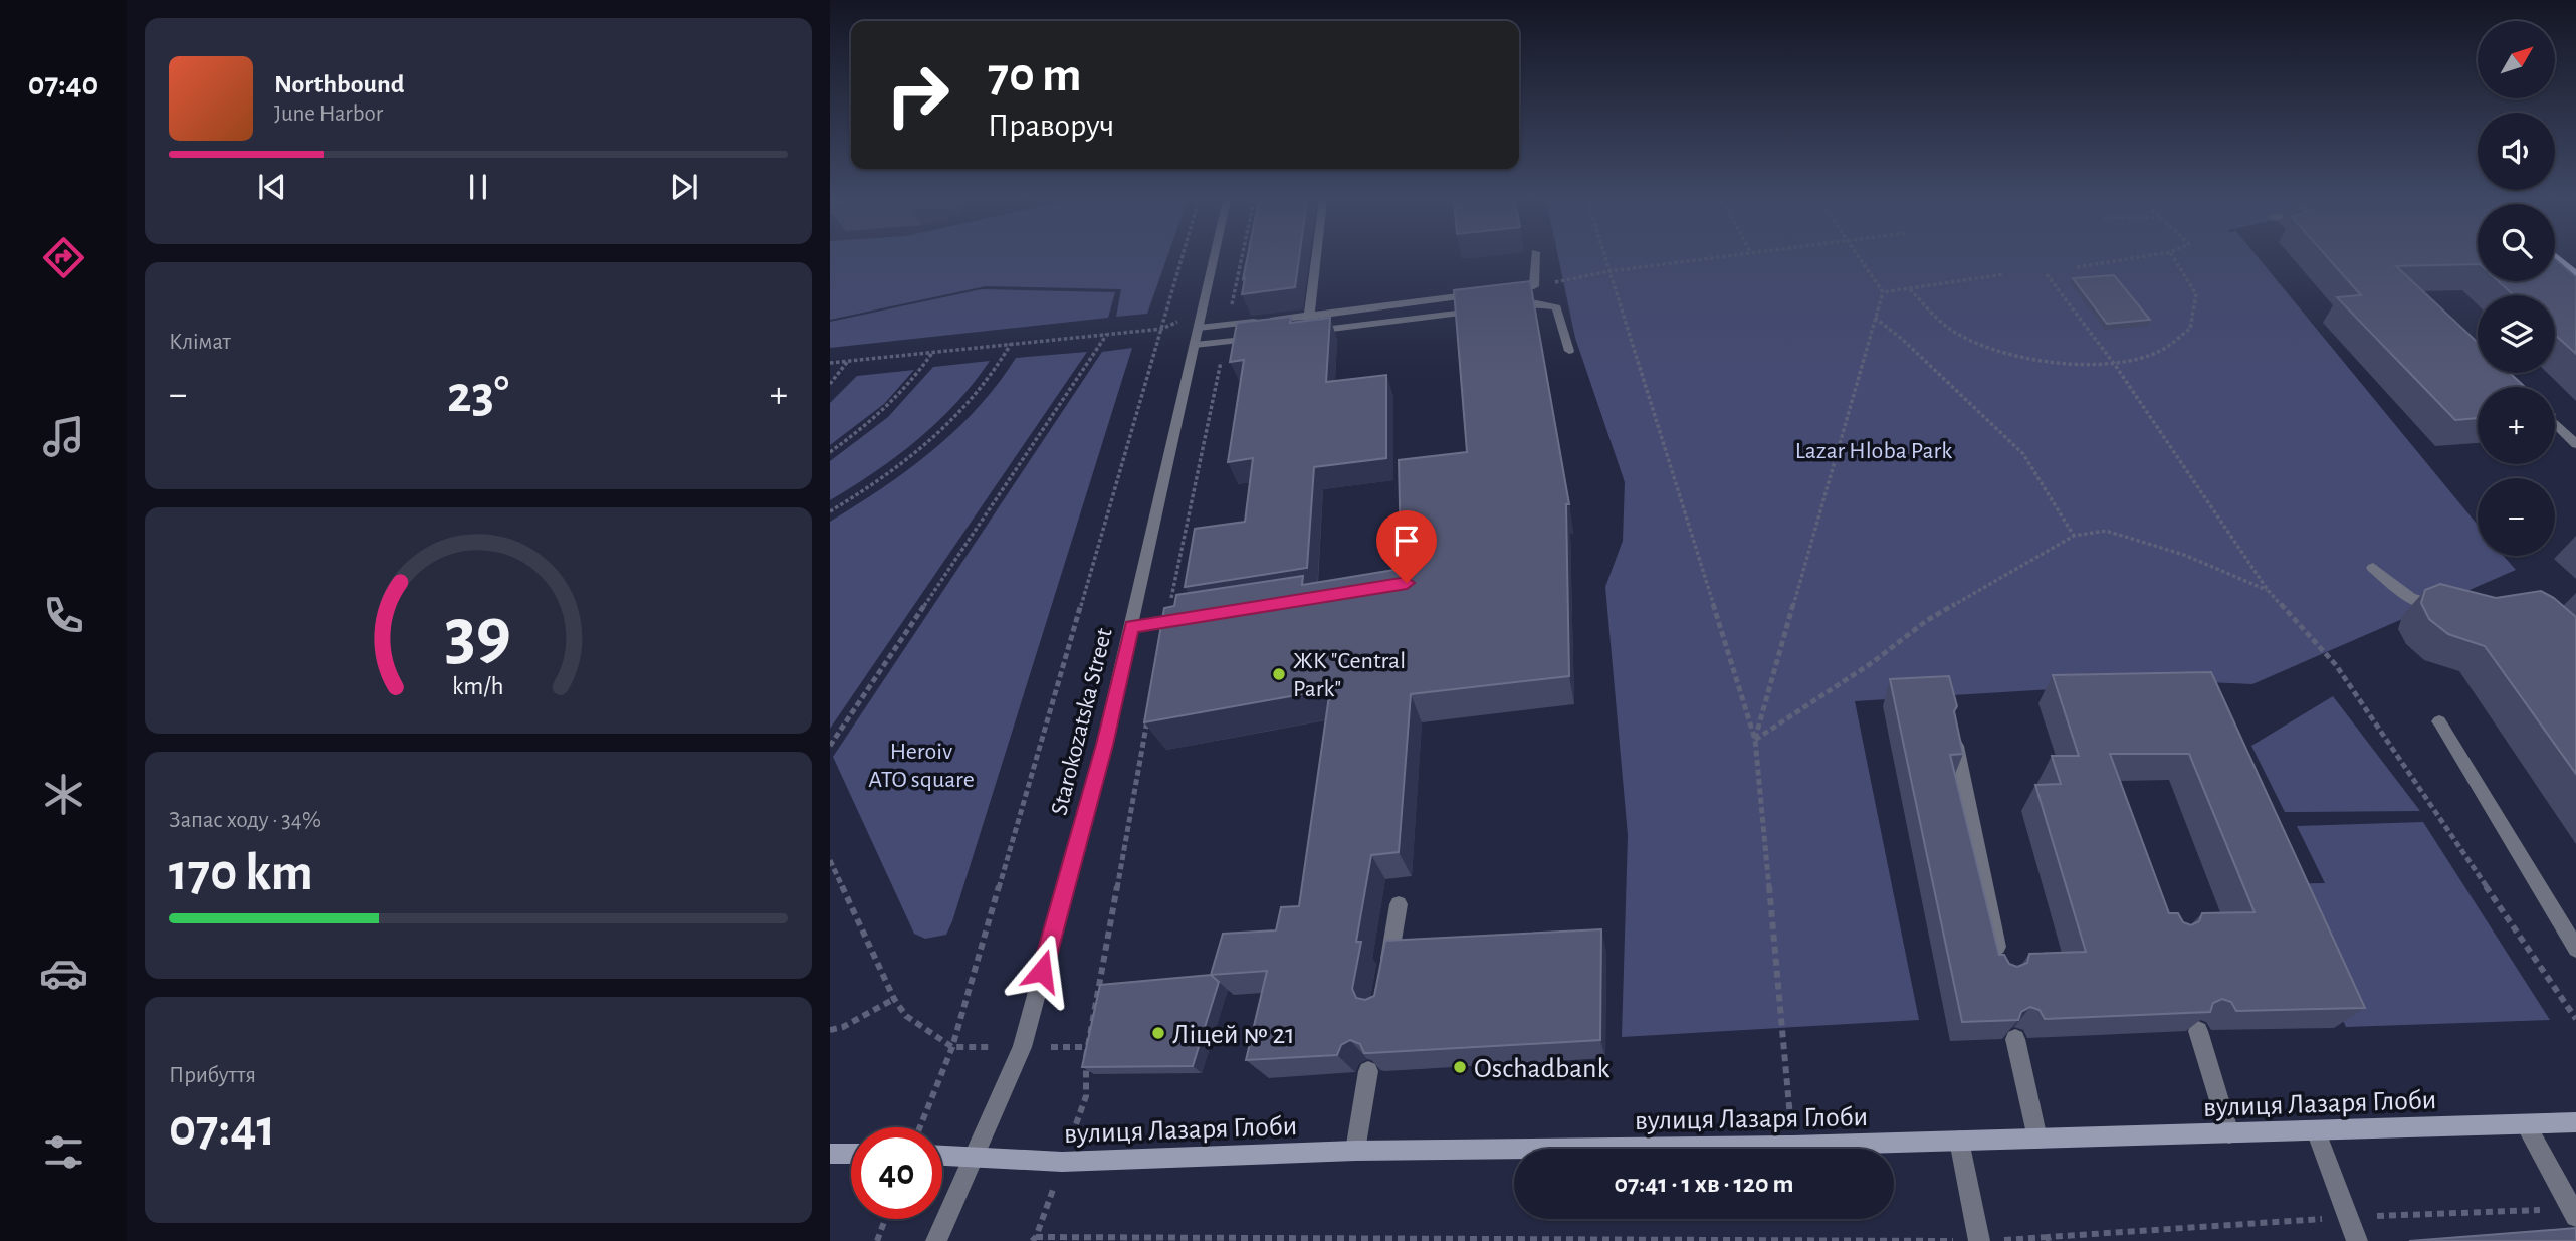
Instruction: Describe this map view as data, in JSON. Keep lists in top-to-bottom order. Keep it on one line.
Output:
{"streets":{"main road":["вулиця Лазаря Глоби"],"street":["Starokozatska Street"]},"crossings":[["Starokozatska Street","вулиця Лазаря Глоби"]],"parks":["Lazar Hloba Park","Heroiv ATO square"],"places":["ЖК \"Central Park\"","Ліцей № 21","Oschadbank"],"north":"top right","page":{"tabs":"07:40","map_buttons":["+","−"],"turn":["70 m","Праворуч"],"song":["Northbound","June Harbor"],"tile":["Клімат",["Запас ходу · 34%","170 km"],["Прибуття","07:41"]],"heat":["−","23°","+"],"limit":"40","trip":"07:41 · 1 хв · 120 m","gauge":["39","km/h"]}}
